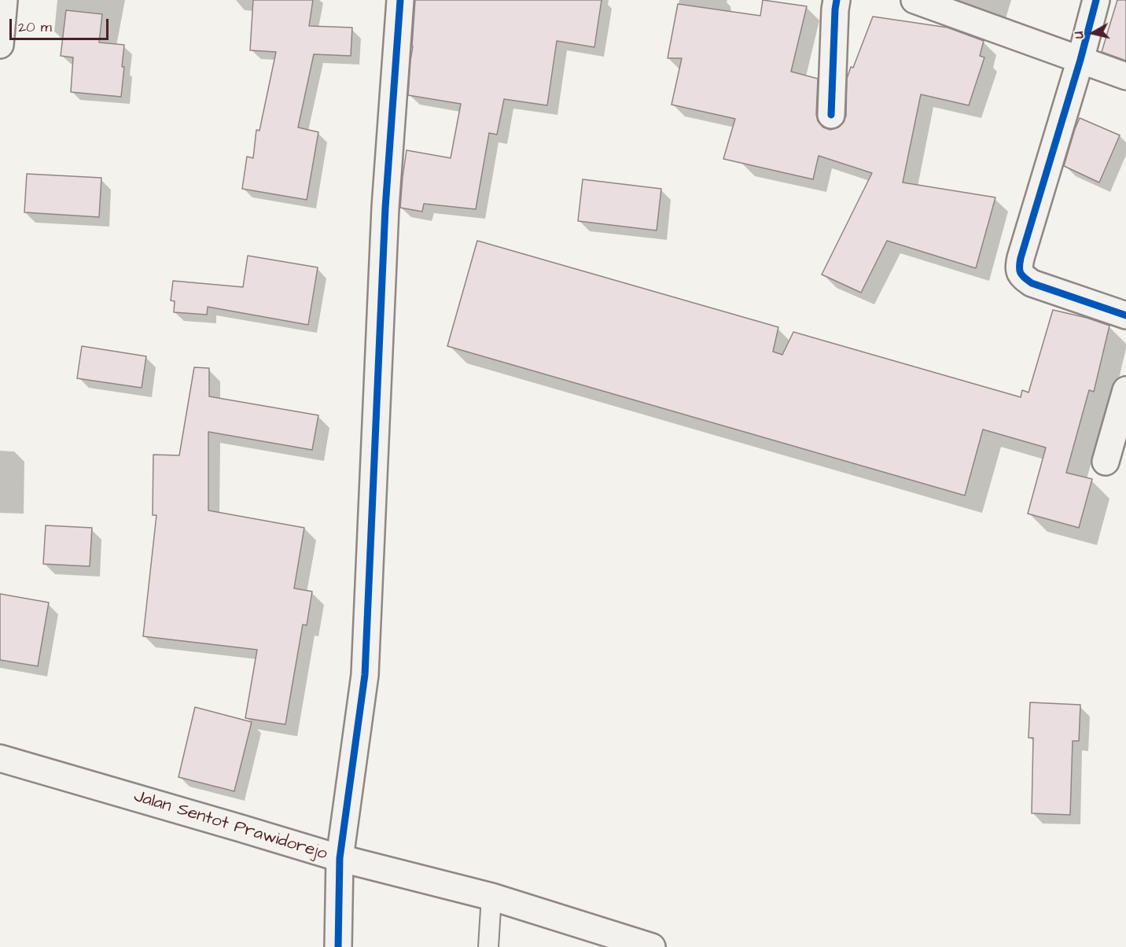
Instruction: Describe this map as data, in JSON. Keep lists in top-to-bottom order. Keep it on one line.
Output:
{"streets":{"street":["Jalan Sentot Prawidorejo"]},"scale_bar":"20 m","north":"left"}
